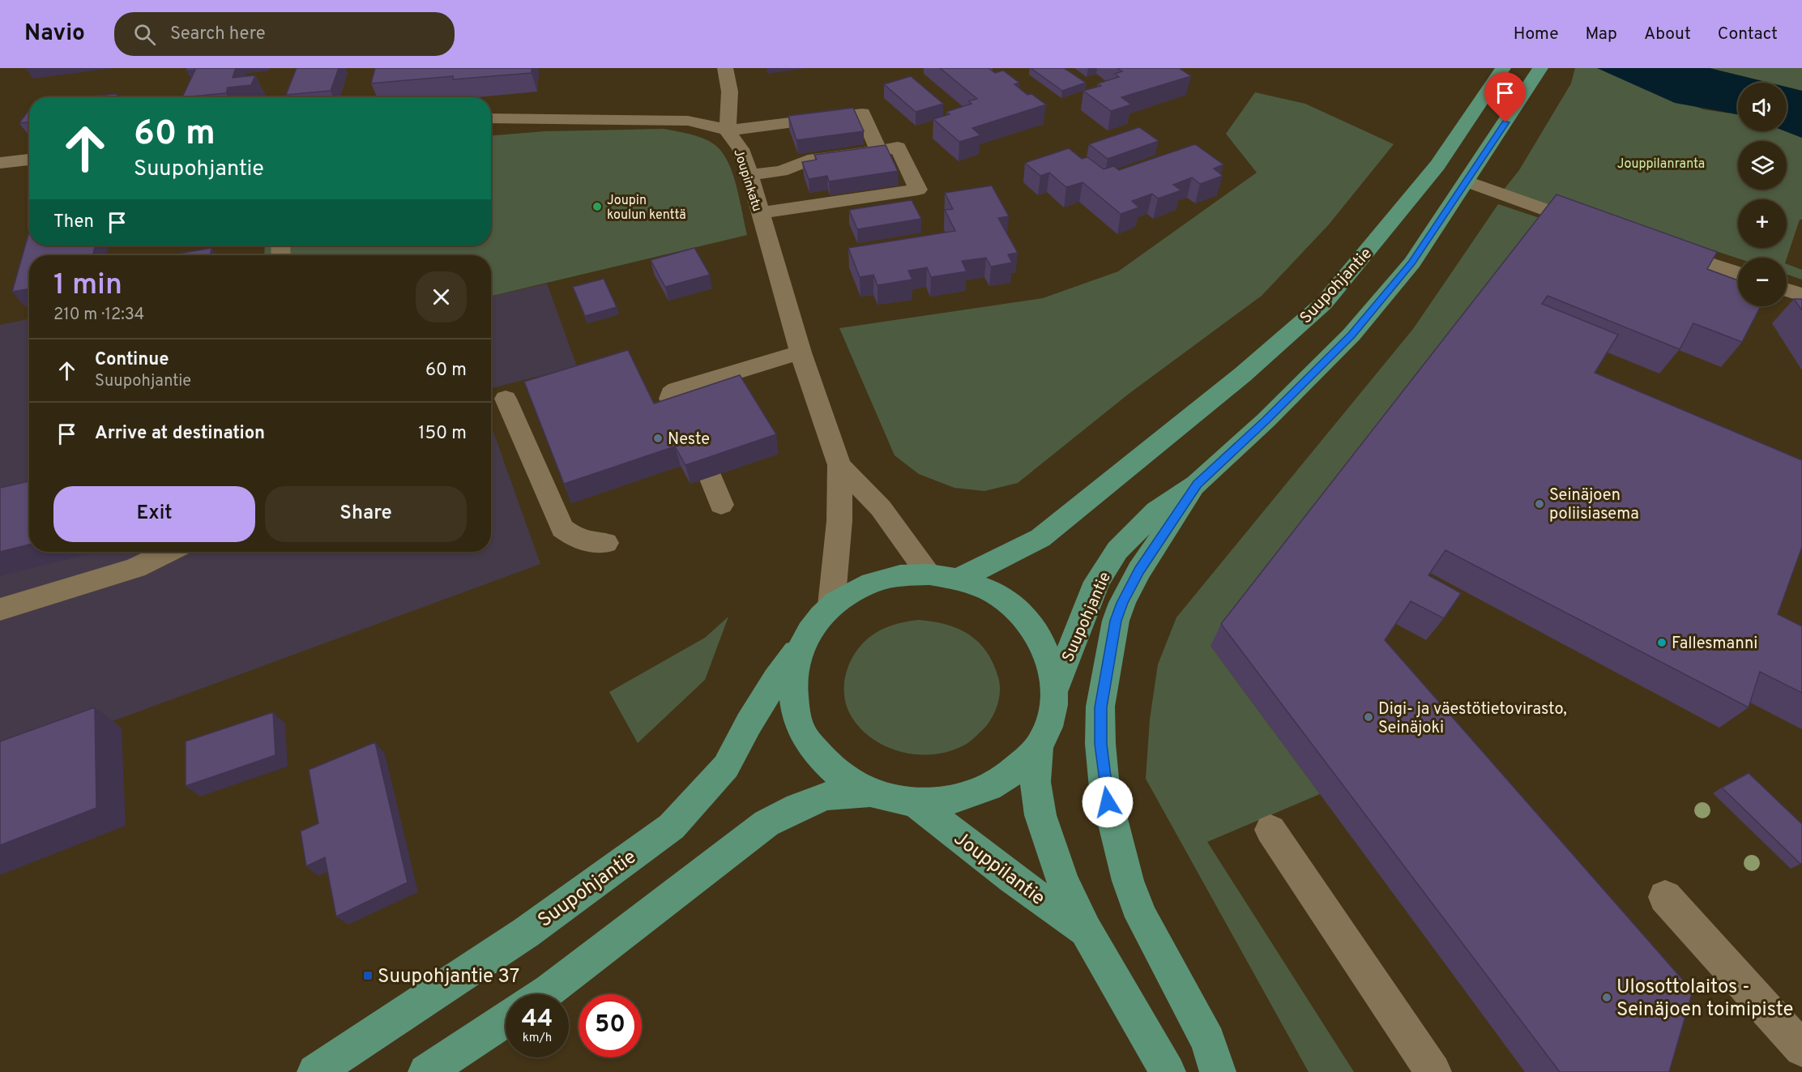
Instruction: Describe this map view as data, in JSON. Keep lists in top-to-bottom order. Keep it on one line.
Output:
{"streets":{"main road":["Suupohjantie","Jouppilantie"],"street":["Joupinkatu"]},"parks":["Jouppilanranta"],"places":{"other":["Joupin koulun kenttä","Neste","Seinäjoen poliisiasema","Fallesmanni","Digi- ja väestötietovirasto, Seinäjoki","Ulosottolaitos - Seinäjoen toimipiste"],"transit":["Suupohjantie 37"]},"page":{"header":"Navio","search":"Search here","nav":["Home","Map","About","Contact"],"map_buttons":["+","−"],"turn":["60 m","Suupohjantie"],"then":"Then","heading":["1 min","210 m · 12:34"],"list":[{"name":"Continue","note":"Suupohjantie","value":"60 m"},{"name":"Arrive at destination","value":"150 m"}],"buttons":["Exit","Share"],"speed":"44 km/h","limit":"50"}}
